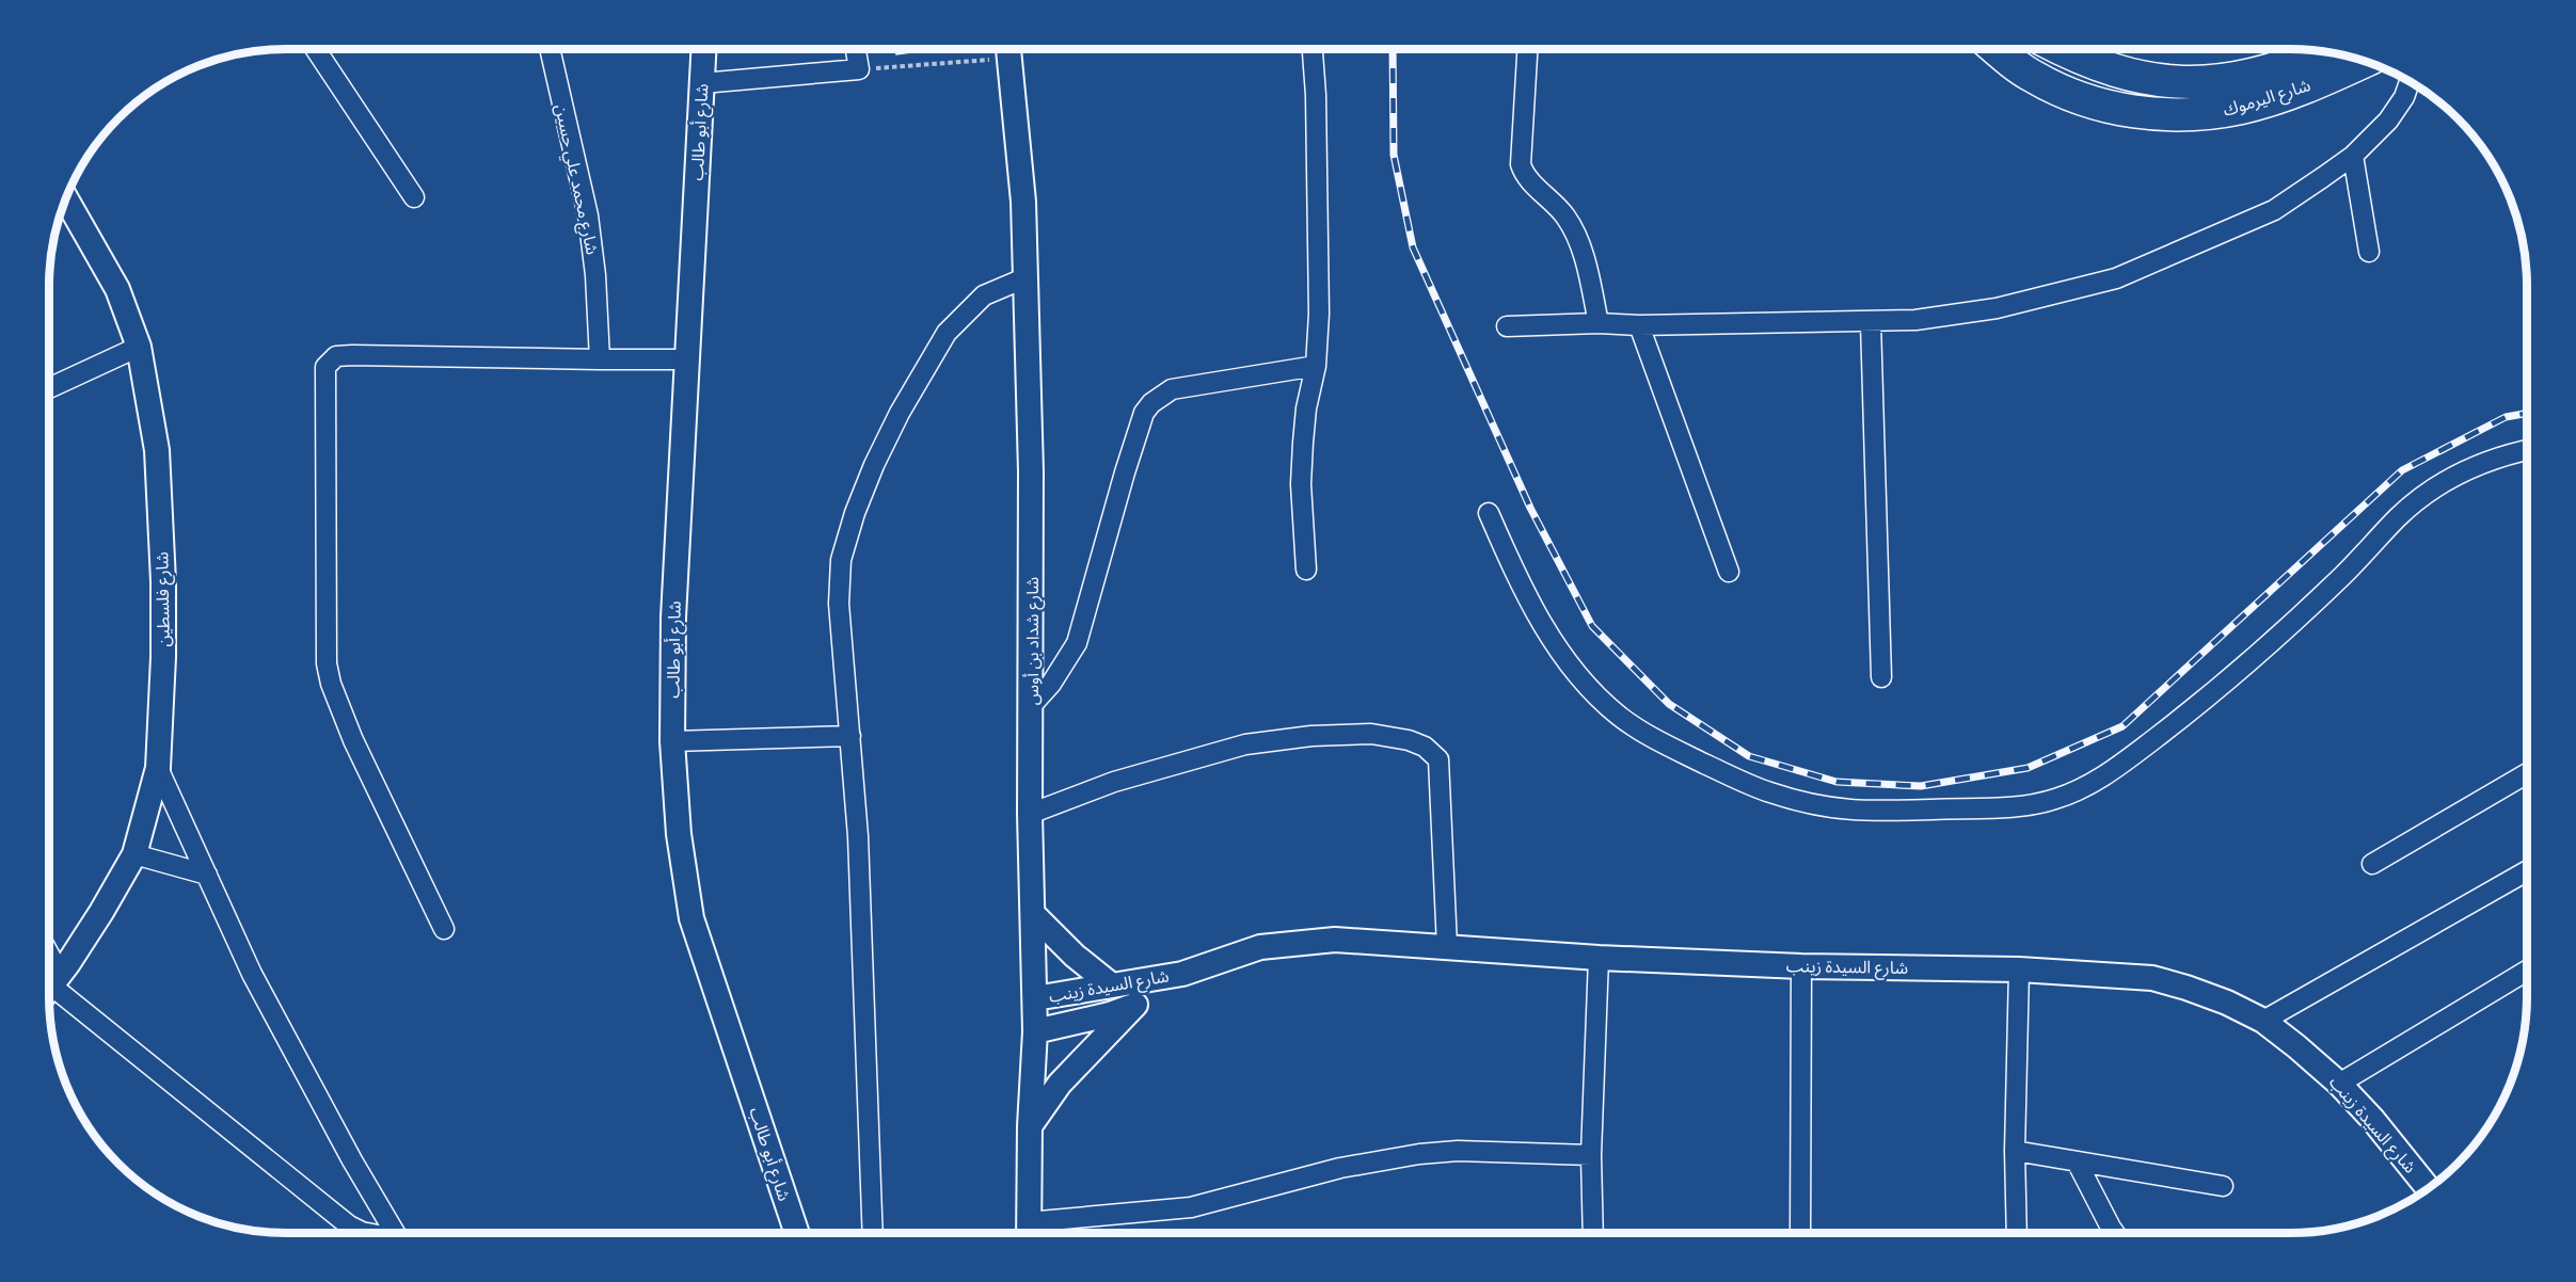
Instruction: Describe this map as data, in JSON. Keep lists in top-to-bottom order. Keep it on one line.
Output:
{"streets":{"highway":["شارع اليرموك"],"street":["شارع أبو طالب","شارع محمد علي حسين","شارع فلسطين","شارع شداد بن أوس","شارع السيدة زينب"]},"crossings":[["شارع شداد بن أوس","شارع السيدة زينب"]]}
